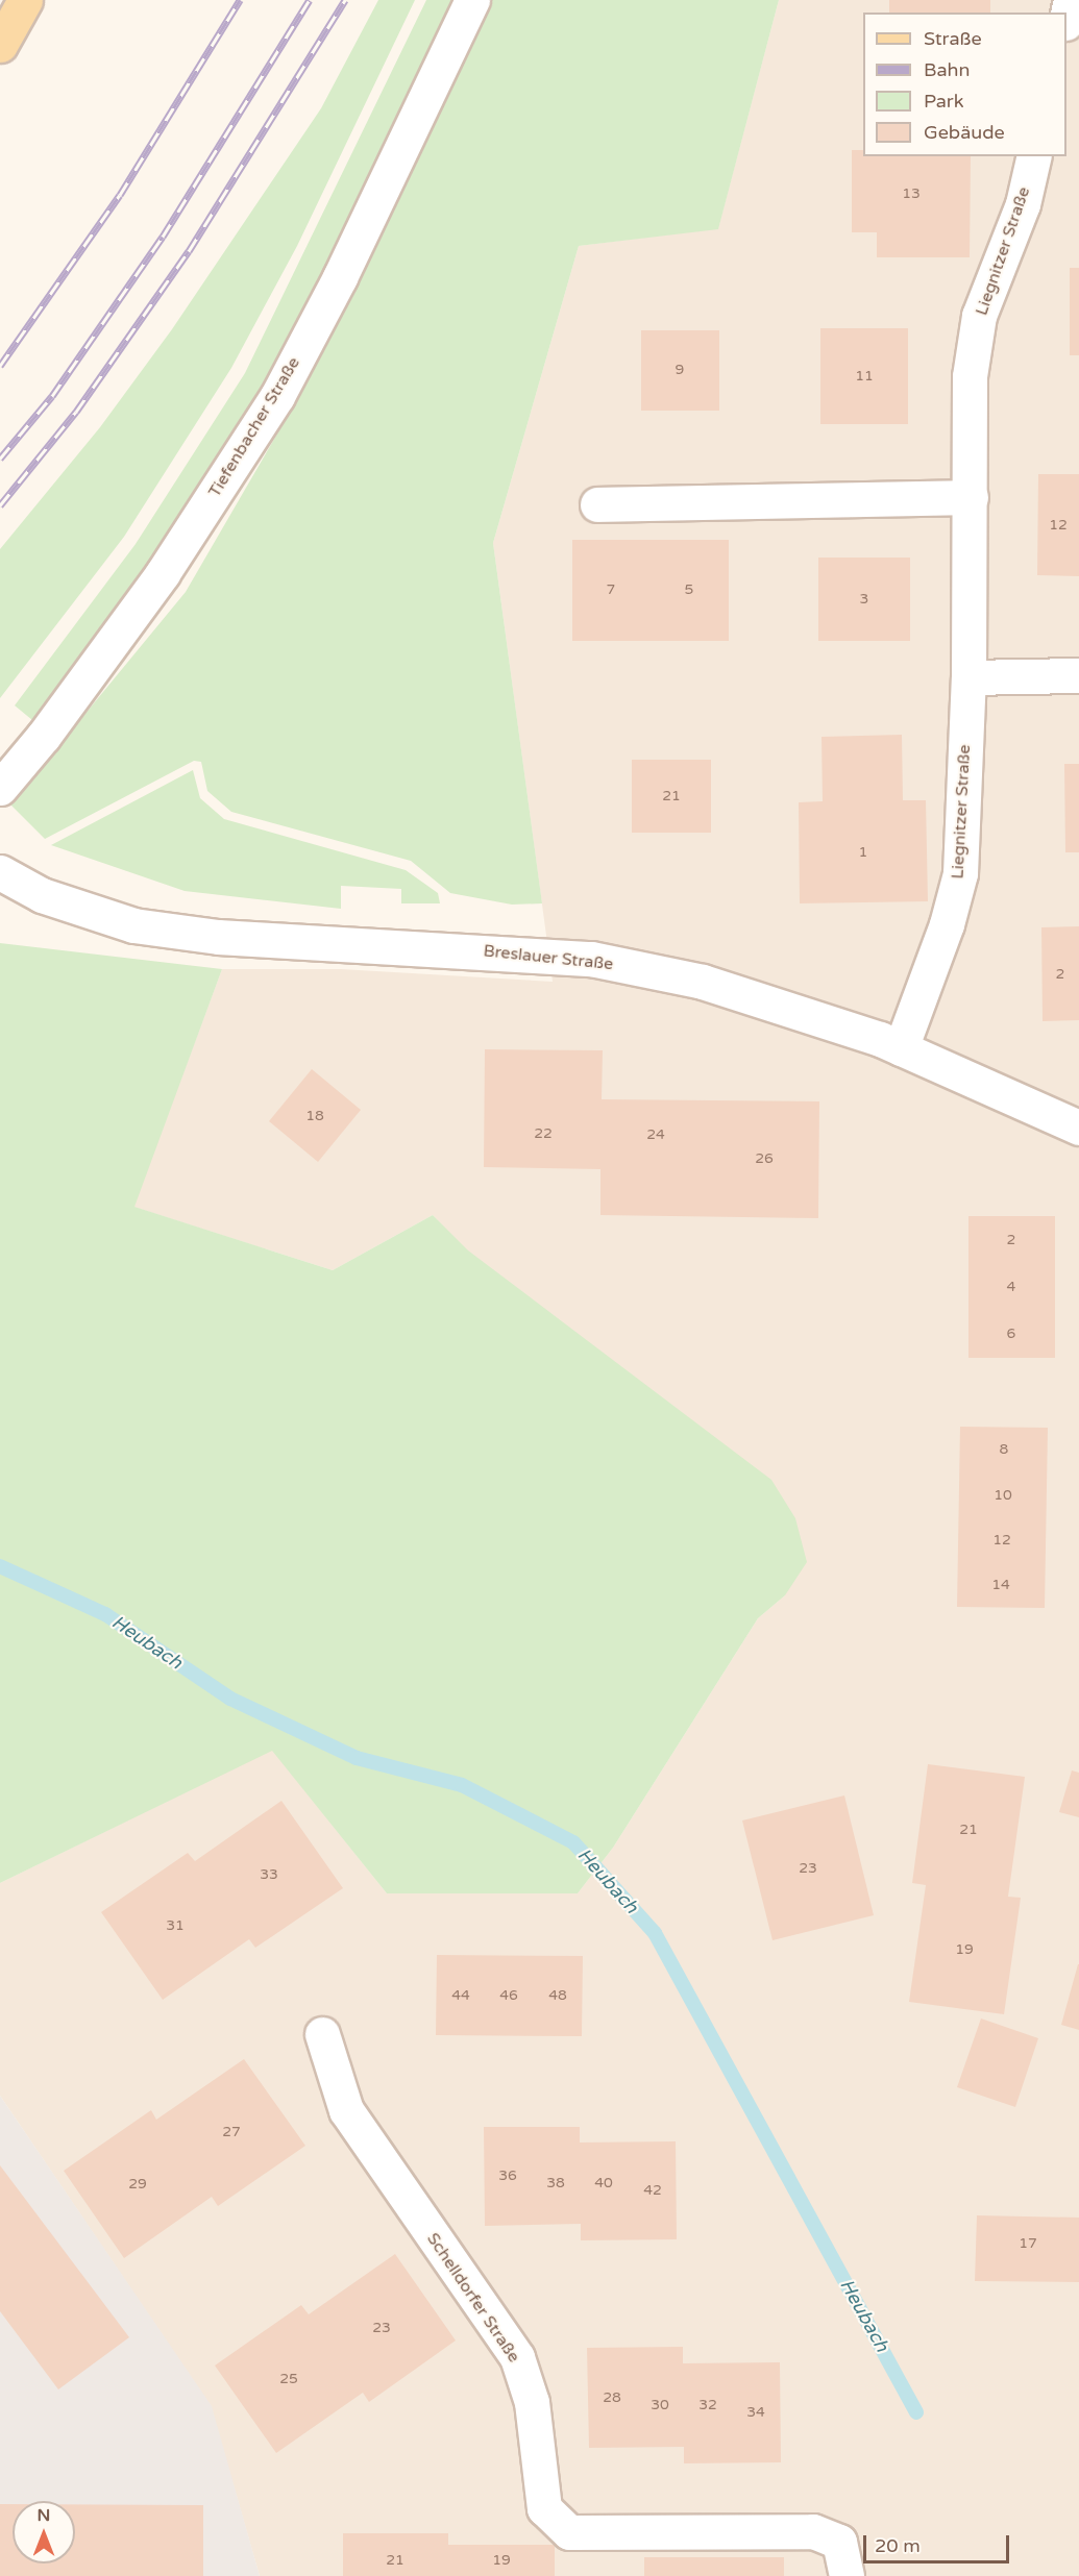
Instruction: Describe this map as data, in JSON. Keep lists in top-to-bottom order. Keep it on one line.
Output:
{"streets":{"street":["Liegnitzer Straße","Tiefenbacher Straße","Breslauer Straße","Schelldorfer Straße"]},"crossings":[["Liegnitzer Straße","Breslauer Straße"]],"water":["Heubach"],"house_numbers":["13","9","11","12","7","5","3","21","1","2","18","22","24","26","2","4","6","8","10","12","14","21","23","33","31","19","44","46","48","27","36","38","40","29","42","17","23","25","28","30","32","34","21","19"],"legend":["Straße","Bahn","Park","Gebäude"],"scale_bar":"20 m","north":"top"}
